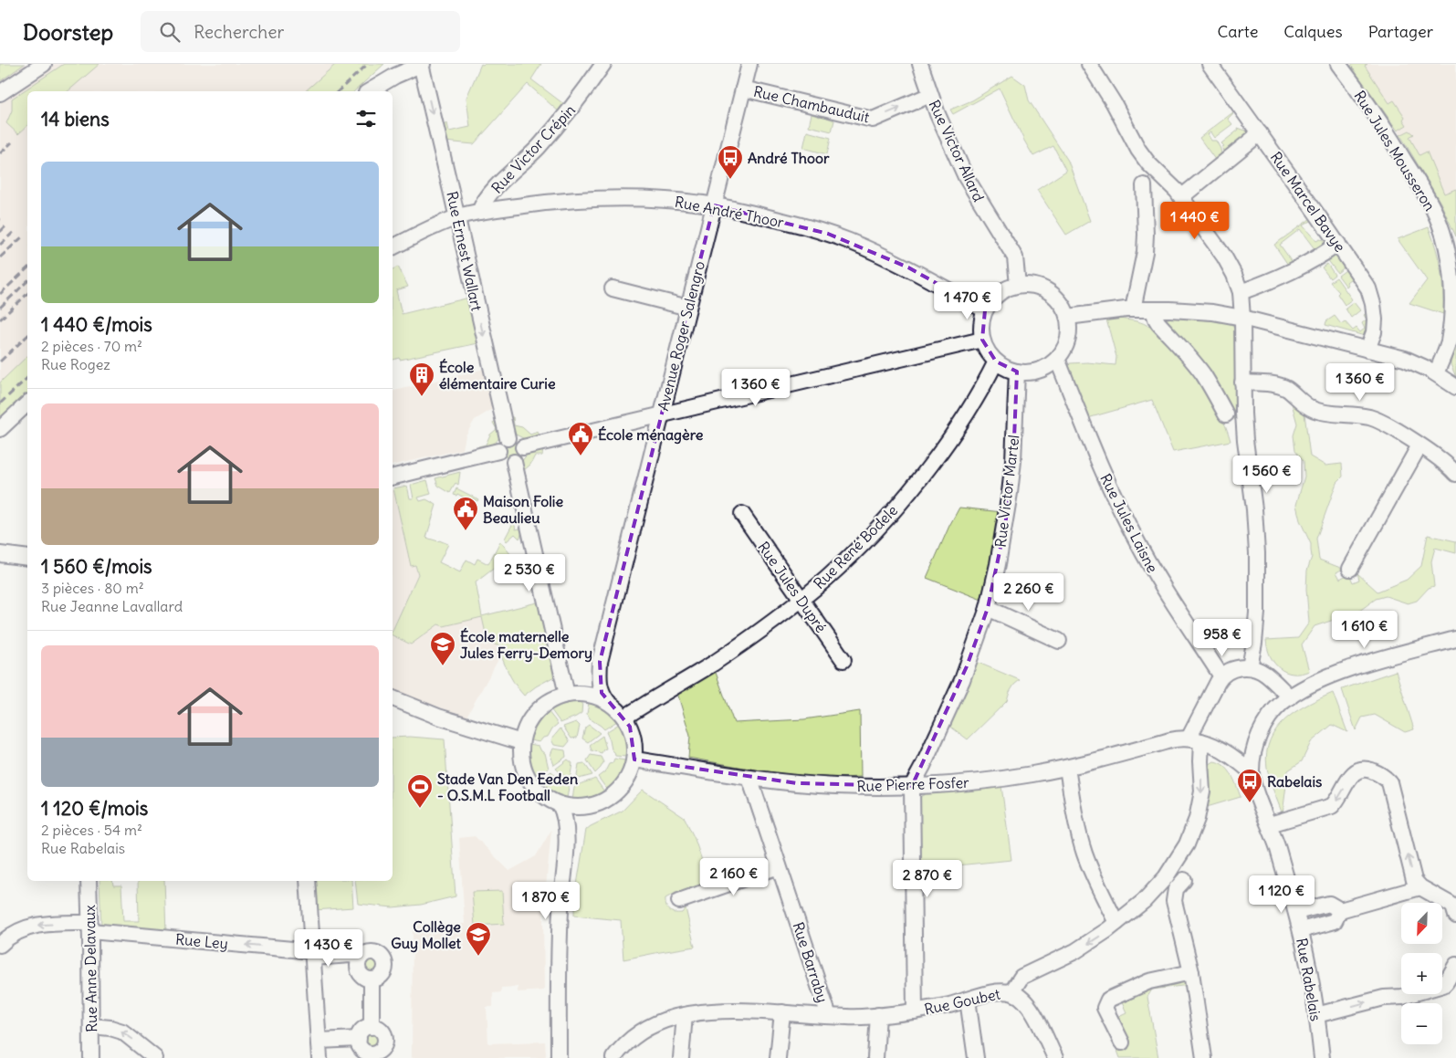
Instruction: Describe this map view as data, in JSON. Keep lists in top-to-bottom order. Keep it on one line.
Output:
{"streets":{"street":["Rue Chambauduit","Rue Victor Crépin","Rue Victor Allard","Rue Jules Mousseron","Rue Marcel Bavye","Rue André Thoor","Rue Ernest Wallart","Avenue Roger Salengro","Rue Victor Martel","Rue Jules Laisne","Rue René Bodele","Rue Jules Dupré","Rue Pierre Fosfer","Rue Ley","Rue Barraby","Rue Anne Delavaux","Rue Rabelais","Rue Goubet"]},"crossings":[["Rue Chambauduit","Rue Victor Allard"],["Rue Chambauduit","Avenue Roger Salengro"],["Rue Victor Crépin","Rue André Thoor"],["Rue Victor Allard","Rue André Thoor"],["Rue Victor Allard","Rue Victor Martel"],["Rue Victor Allard","Rue Jules Laisne"],["Rue Victor Allard","Rue René Bodele"],["Rue André Thoor","Rue Ernest Wallart"],["Rue André Thoor","Avenue Roger Salengro"],["Rue André Thoor","Rue Victor Martel"],["Rue André Thoor","Rue Jules Laisne"],["Rue André Thoor","Rue René Bodele"],["Avenue Roger Salengro","Rue René Bodele"],["Avenue Roger Salengro","Rue Pierre Fosfer"],["Rue Victor Martel","Rue Jules Laisne"],["Rue Victor Martel","Rue René Bodele"],["Rue Victor Martel","Rue Pierre Fosfer"],["Rue Jules Laisne","Rue René Bodele"],["Rue René Bodele","Rue Jules Dupré"],["Rue René Bodele","Rue Pierre Fosfer"],["Rue Pierre Fosfer","Rue Barraby"],["Rue Pierre Fosfer","Rue Goubet"],["Rue Ley","Rue Anne Delavaux"],["Rue Barraby","Rue Goubet"]],"one_way":["Rue Chambauduit","Rue Ernest Wallart","Rue Ley","Rue Goubet"],"places":{"bus stop":["André Thoor","Rabelais"],"building":["École élémentaire Curie"],"public building":["École ménagère","Maison Folie Beaulieu"],"school or university":["École maternelle Jules Ferry-Demory","Collège Guy Mollet"],"sports":["Stade Van Den Eeden - O.S.M.L Football"]},"north":"bottom left","page":{"header":"Doorstep","search":"Rechercher","nav":["Carte","Calques","Partager"],"heading":"14 biens","list":[{"name":"1 440 €/mois","note":"2 pièces · 70 m² · Rue Rogez"},{"name":"1 560 €/mois","note":"3 pièces · 80 m² · Rue Jeanne Lavallard"},{"name":"1 120 €/mois","note":"2 pièces · 54 m² · Rue Rabelais"}],"price":["1 440 €","1 470 €","1 360 €","1 360 €","1 560 €","2 530 €","2 260 €","1 610 €","958 €","2 160 €","2 870 €","1 120 €","1 870 €","1 430 €"],"map_buttons":["+","−"]}}
